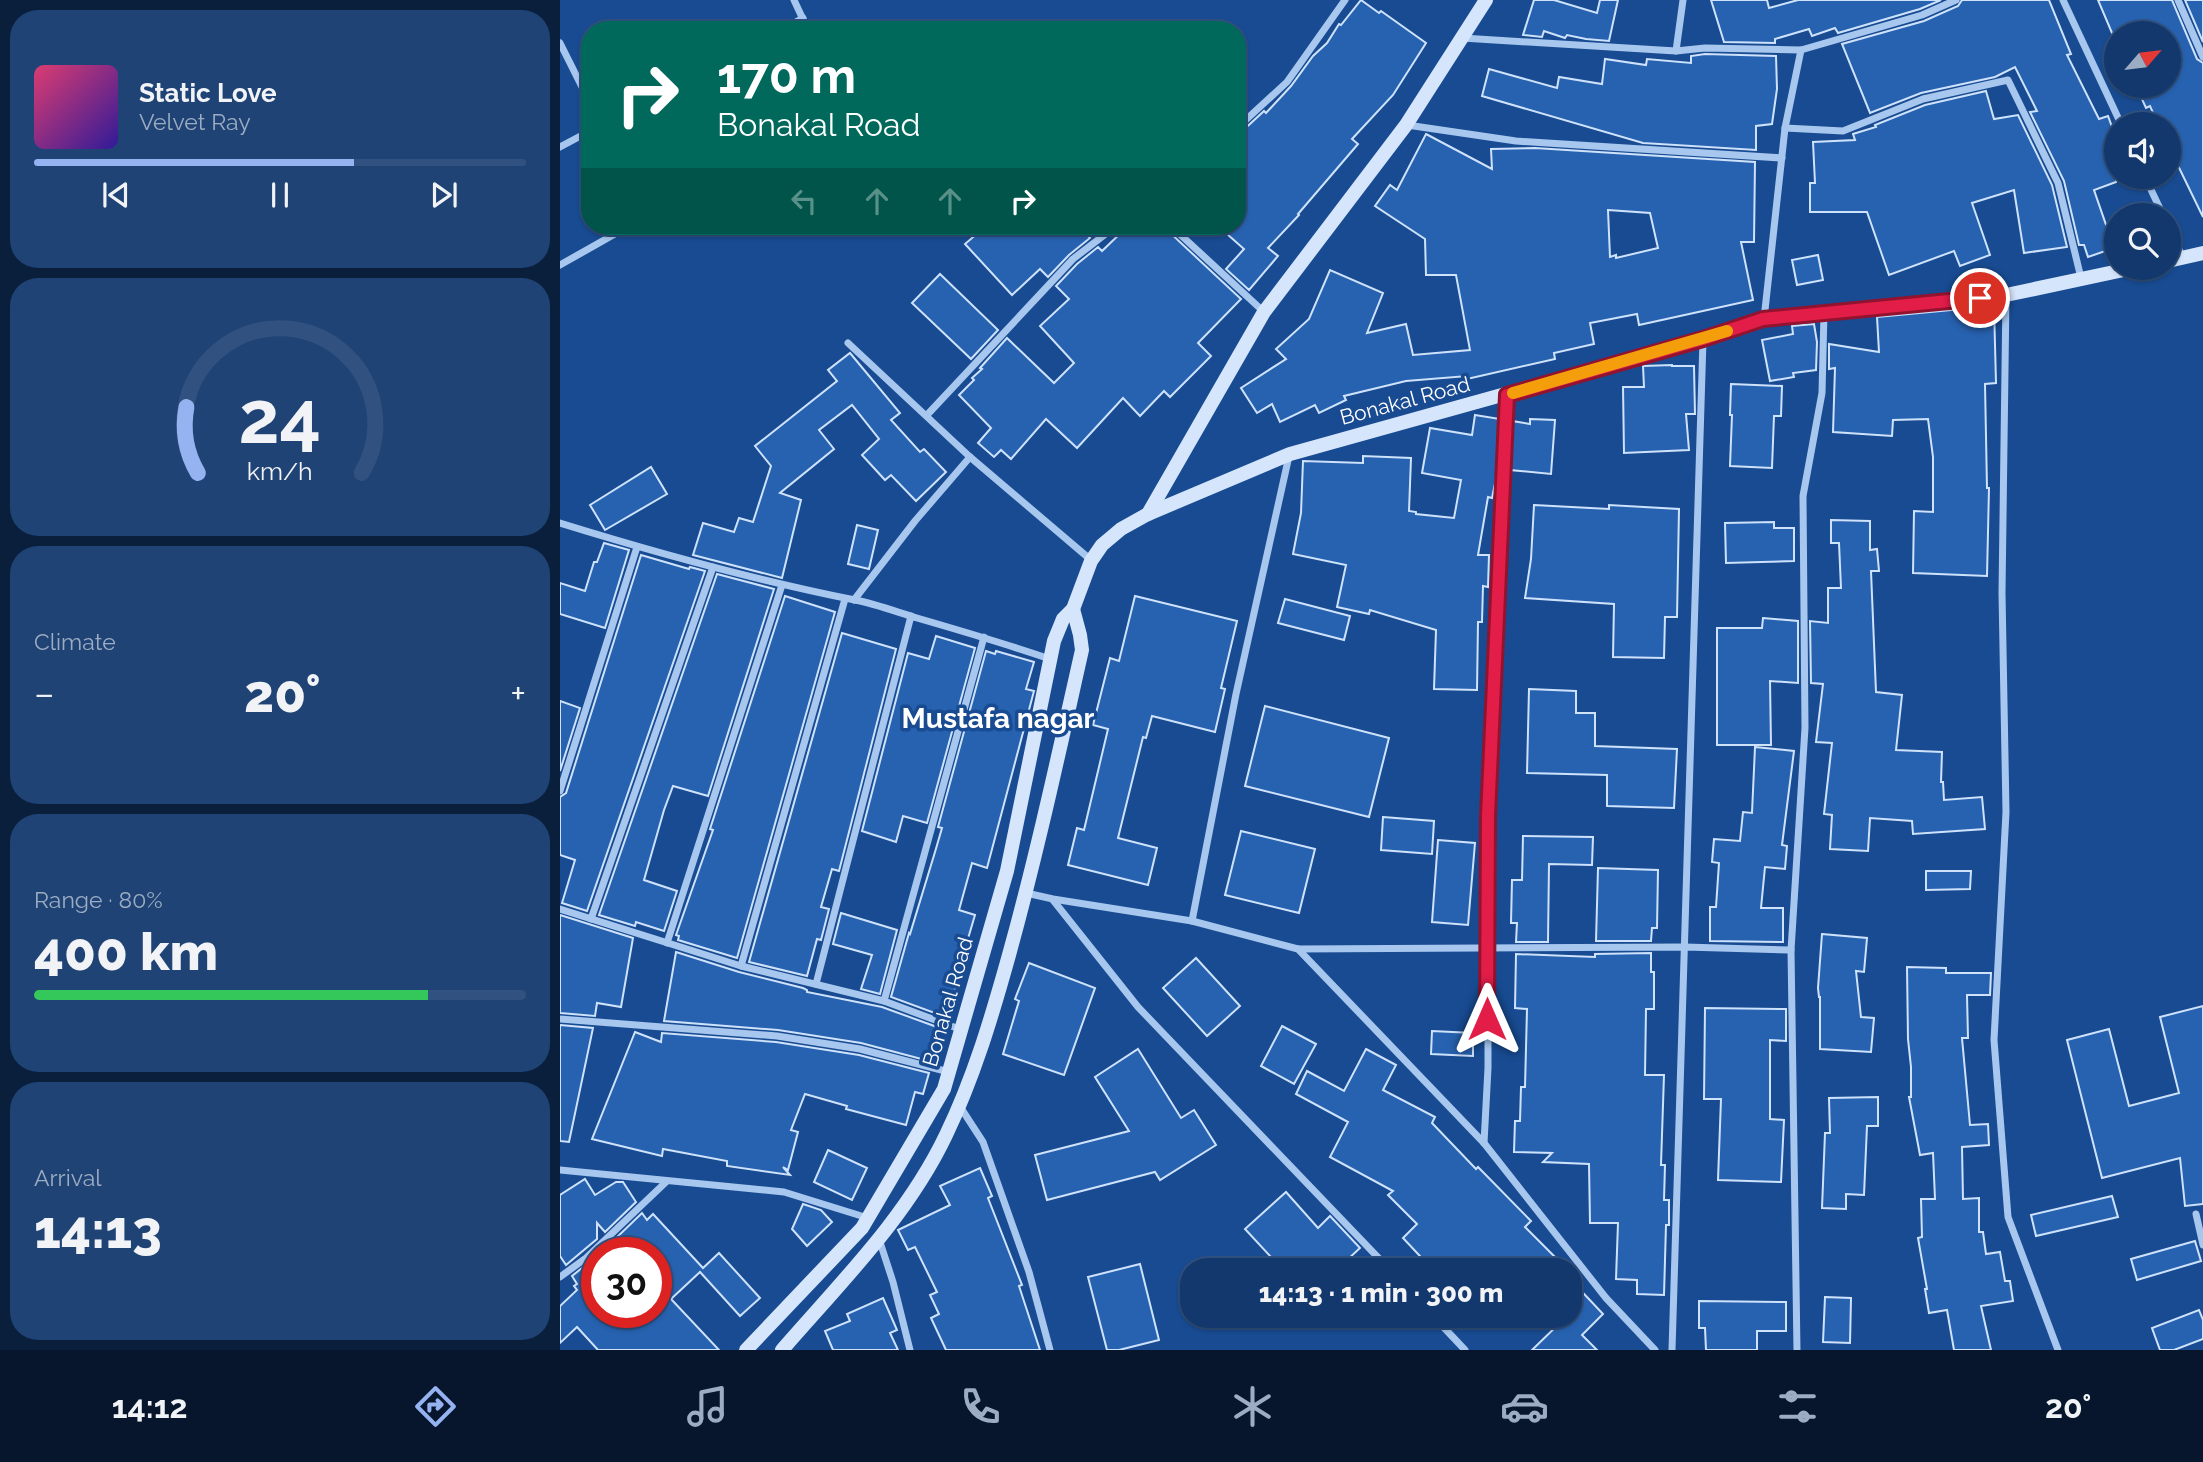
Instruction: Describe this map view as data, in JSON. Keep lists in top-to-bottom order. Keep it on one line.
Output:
{"streets":{"main road":["Bonakal Road"]},"districts":["Mustafa nagar"],"north":"top right","page":{"turn":["170 m","Bonakal Road"],"song":["Static Love","Velvet Ray"],"tile":["Climate",["Range · 80%","400 km"],["Arrival","14:13"]],"heat":["−","20°","+"],"limit":"30","trip":"14:13 · 1 min · 300 m","tabs":["14:12","20°"],"gauge":["24","km/h"]}}
